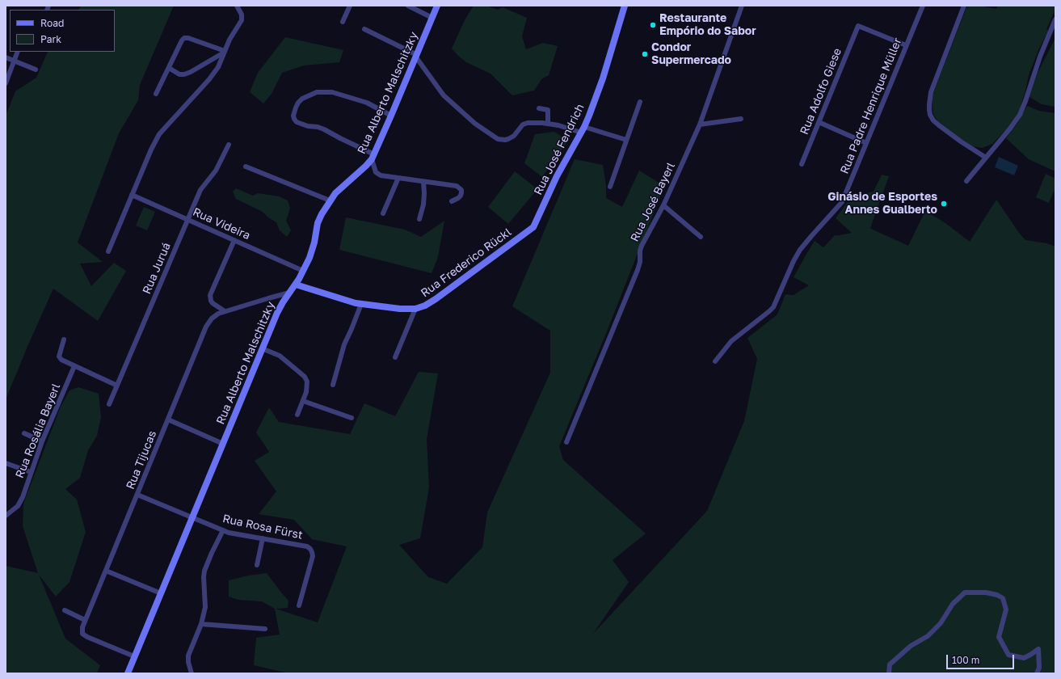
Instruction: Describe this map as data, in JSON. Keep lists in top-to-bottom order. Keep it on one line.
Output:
{"streets":{"street":["Rua Adolfo Giese","Rua Alberto Malschitzky","Rua Padre Henrique Müller","Rua José Fendrich","Rua José Bayerl","Rua Videira","Rua Frederico Rückl","Rua Juruá","Rua Rosália Bayerl","Rua Tijucas","Rua Rosa Fürst"]},"crossings":[["Rua Adolfo Giese","Rua Padre Henrique Müller"],["Rua Alberto Malschitzky","Rua Videira"],["Rua Alberto Malschitzky","Rua Frederico Rückl"],["Rua Alberto Malschitzky","Rua Tijucas"],["Rua Alberto Malschitzky","Rua Rosa Fürst"],["Rua José Fendrich","Rua Frederico Rückl"],["Rua Videira","Rua Juruá"],["Rua Tijucas","Rua Rosa Fürst"]],"places":["Restaurante Empório do Sabor","Condor Supermercado","Ginásio de Esportes Annes Gualberto"],"legend":["Road","Park"],"scale_bar":"100 m"}
